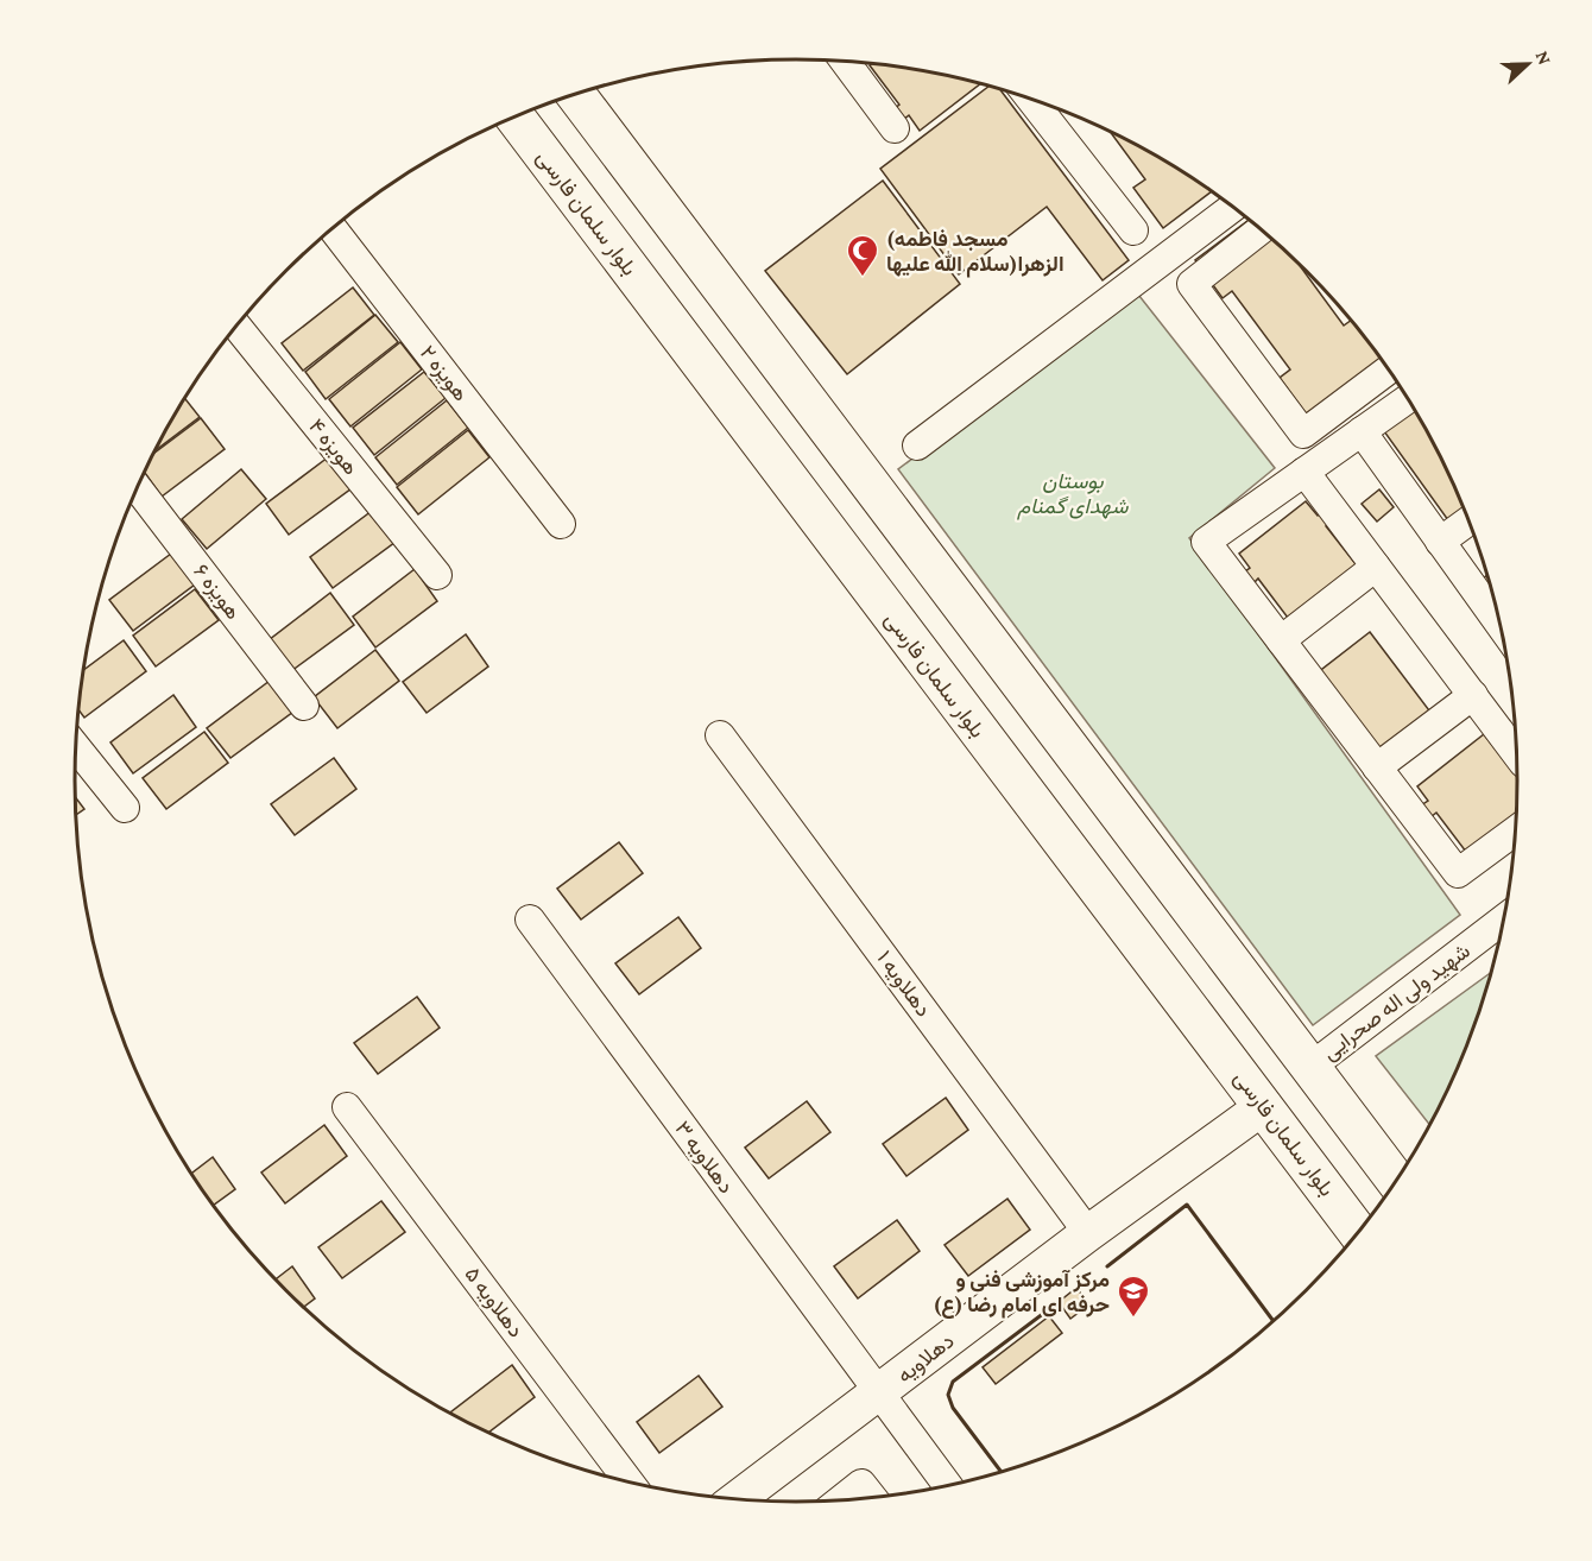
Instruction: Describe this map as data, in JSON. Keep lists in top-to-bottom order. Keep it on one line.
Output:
{"streets":{"main road":["بلوار سلمان فارسی"],"street":["هویزه ۲","هویزه ۴","هویزه ۶","دهلاویه ۱","شهید ولی اله صحرایی","دهلاویه ۳","دهلاویه ۵","دهلاویه"]},"crossings":[["بلوار سلمان فارسی","دهلاویه"],["دهلاویه ۱","دهلاویه"],["دهلاویه ۳","دهلاویه"]],"parks":["بوستان شهدای گمنام"],"places":{"mosque":["(مسجد فاطمه الزهرا(سلام الله علیها"],"school or university":["مرکز آموزشی فنی و حرفه ای امام رضا (ع)"]},"north":"right"}
